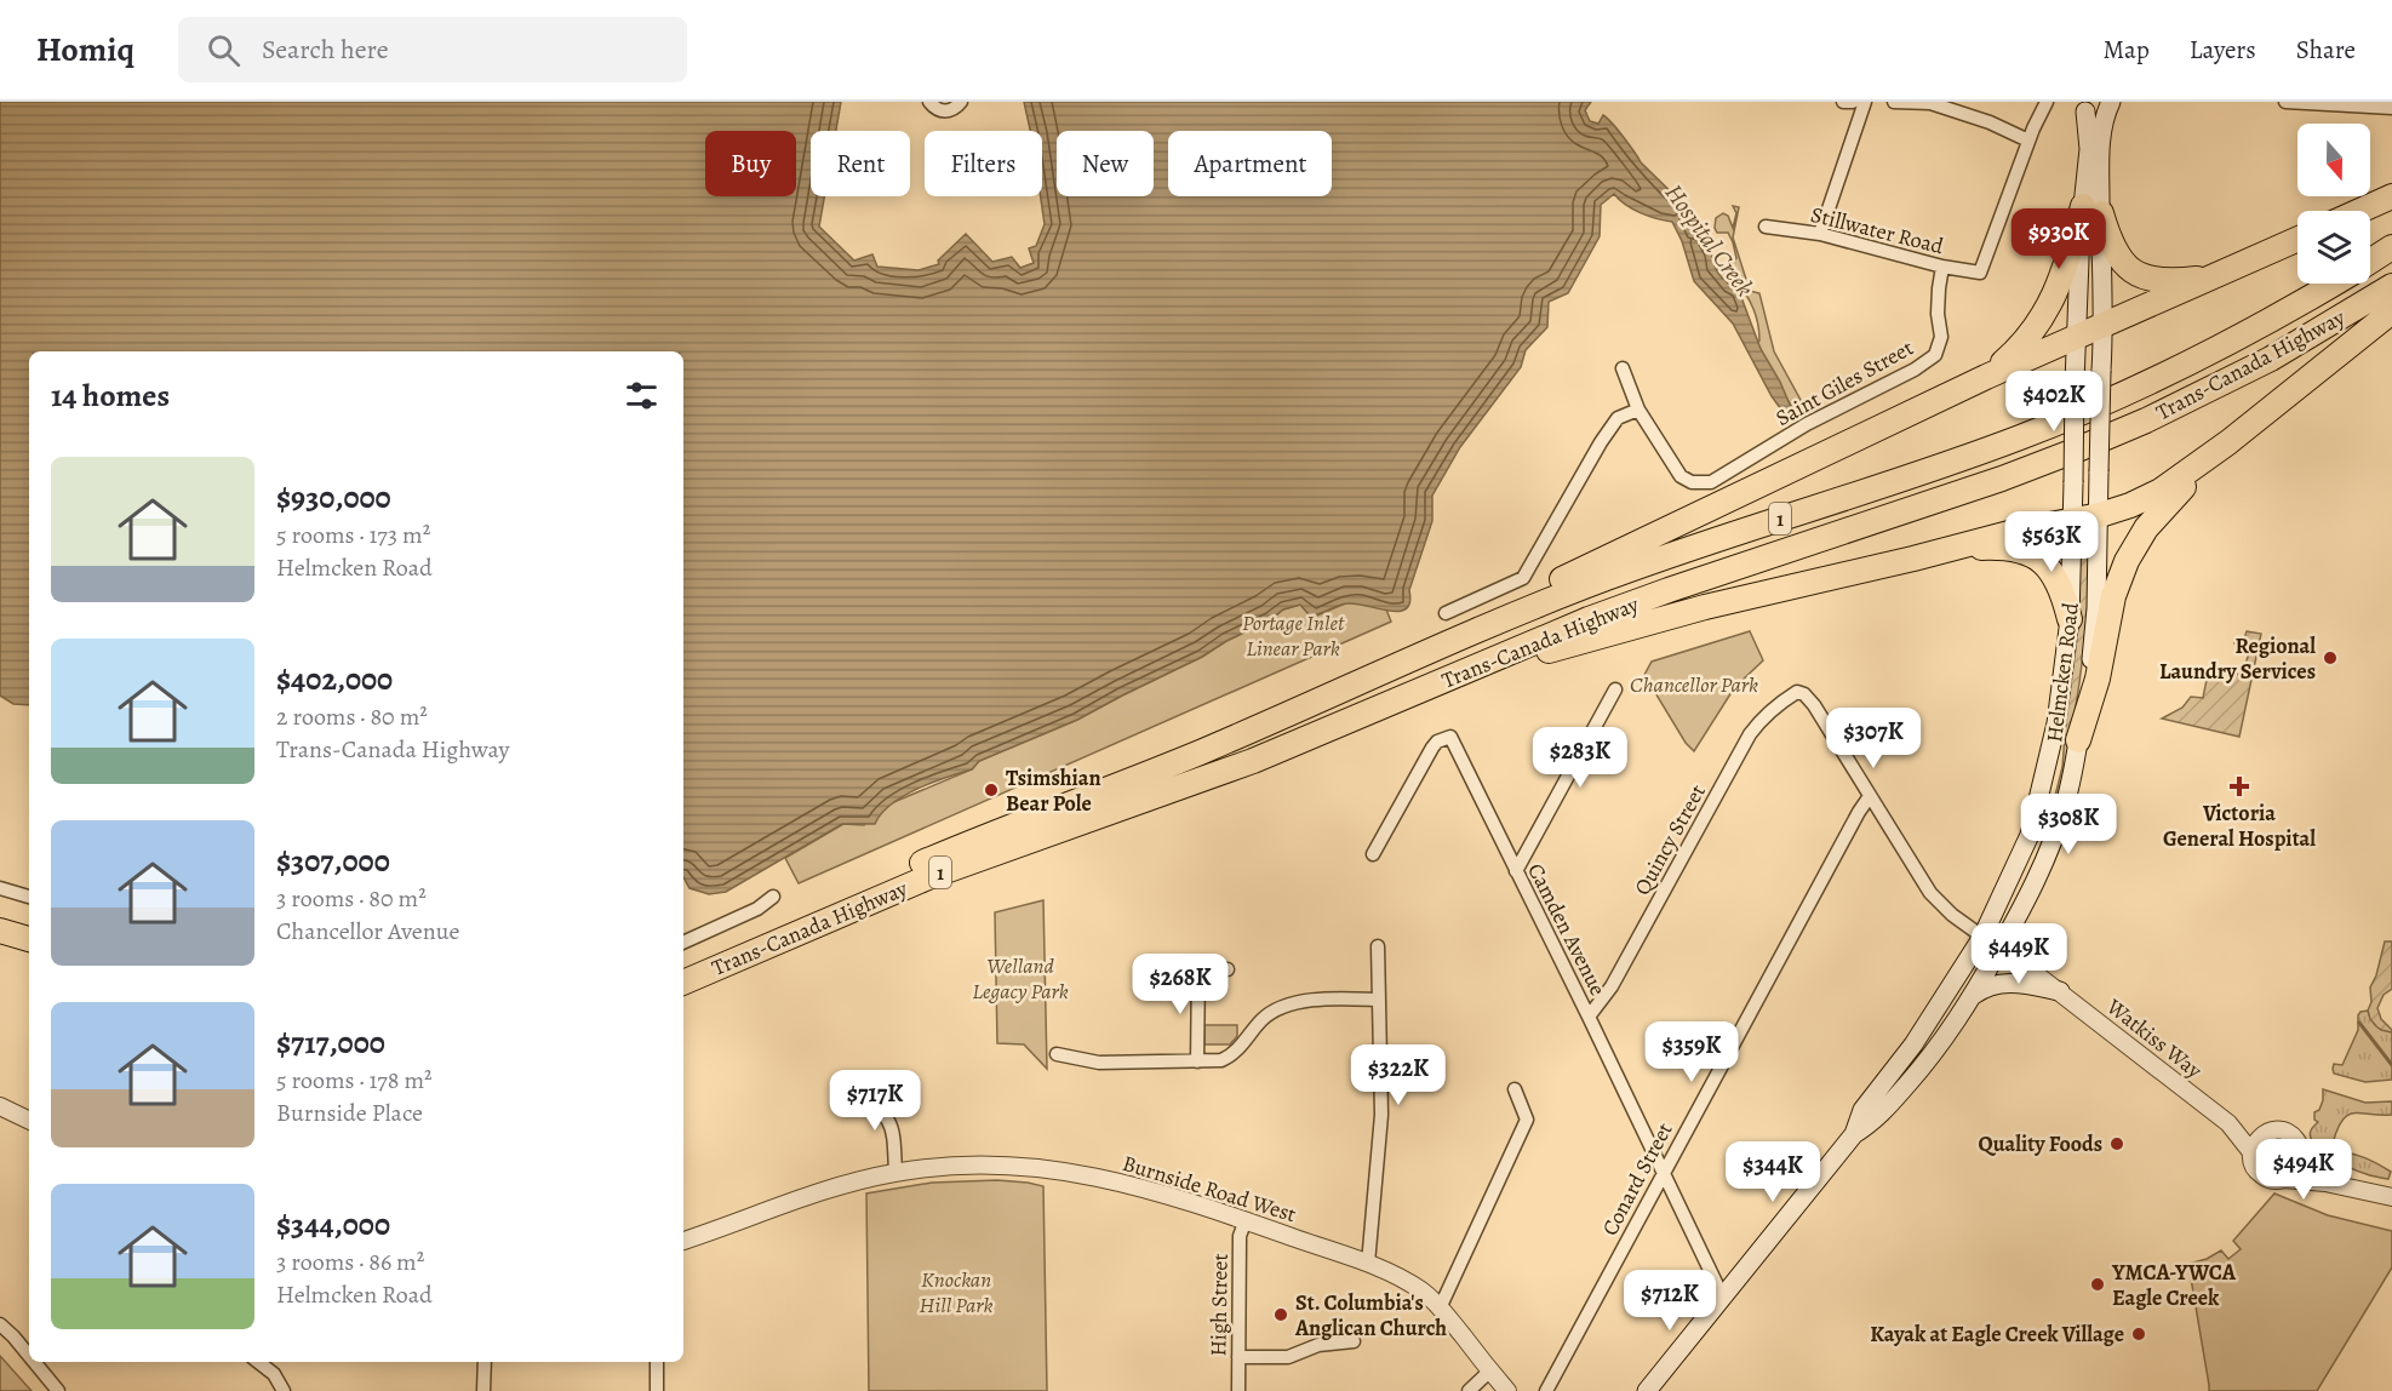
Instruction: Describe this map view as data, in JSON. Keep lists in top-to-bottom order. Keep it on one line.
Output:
{"streets":{"highway":["Trans-Canada Highway","1"],"main road":["Helmcken Road"],"street":["Stillwater Road","Saint Giles Street","Quincy Street","Camden Avenue","Watkiss Way","Conard Street","Burnside Road West","High Street"]},"crossings":[["Stillwater Road","Saint Giles Street"],["Helmcken Road","Camden Avenue"],["Helmcken Road","Watkiss Way"],["Quincy Street","Camden Avenue"],["Quincy Street","Conard Street"],["Camden Avenue","Conard Street"],["Burnside Road West","High Street"]],"water":["Hospital Creek"],"parks":["Portage Inlet Linear Park","Chancellor Park","Welland Legacy Park","Knockan Hill Park"],"places":{"other":["Regional Laundry Services","Tsimshian Bear Pole","Quality Foods","YMCA-YWCA Eagle Creek","St. Columbia's Anglican Church","Kayak at Eagle Creek Village"],"health":["Victoria General Hospital"]},"north":"bottom","page":{"header":"Homiq","search":"Search here","nav":["Map","Layers","Share"],"chip":["Buy","Rent","Filters","New","Apartment"],"price":["$930K","$402K","$563K","$307K","$283K","$308K","$449K","$268K","$359K","$322K","$717K","$494K","$344K","$712K"],"heading":"14 homes","list":[{"name":"$930,000","note":"5 rooms · 173 m² · Helmcken Road"},{"name":"$402,000","note":"2 rooms · 80 m² · Trans-Canada Highway"},{"name":"$307,000","note":"3 rooms · 80 m² · Chancellor Avenue"},{"name":"$717,000","note":"5 rooms · 178 m² · Burnside Place"},{"name":"$344,000","note":"3 rooms · 86 m² · Helmcken Road"}]}}
